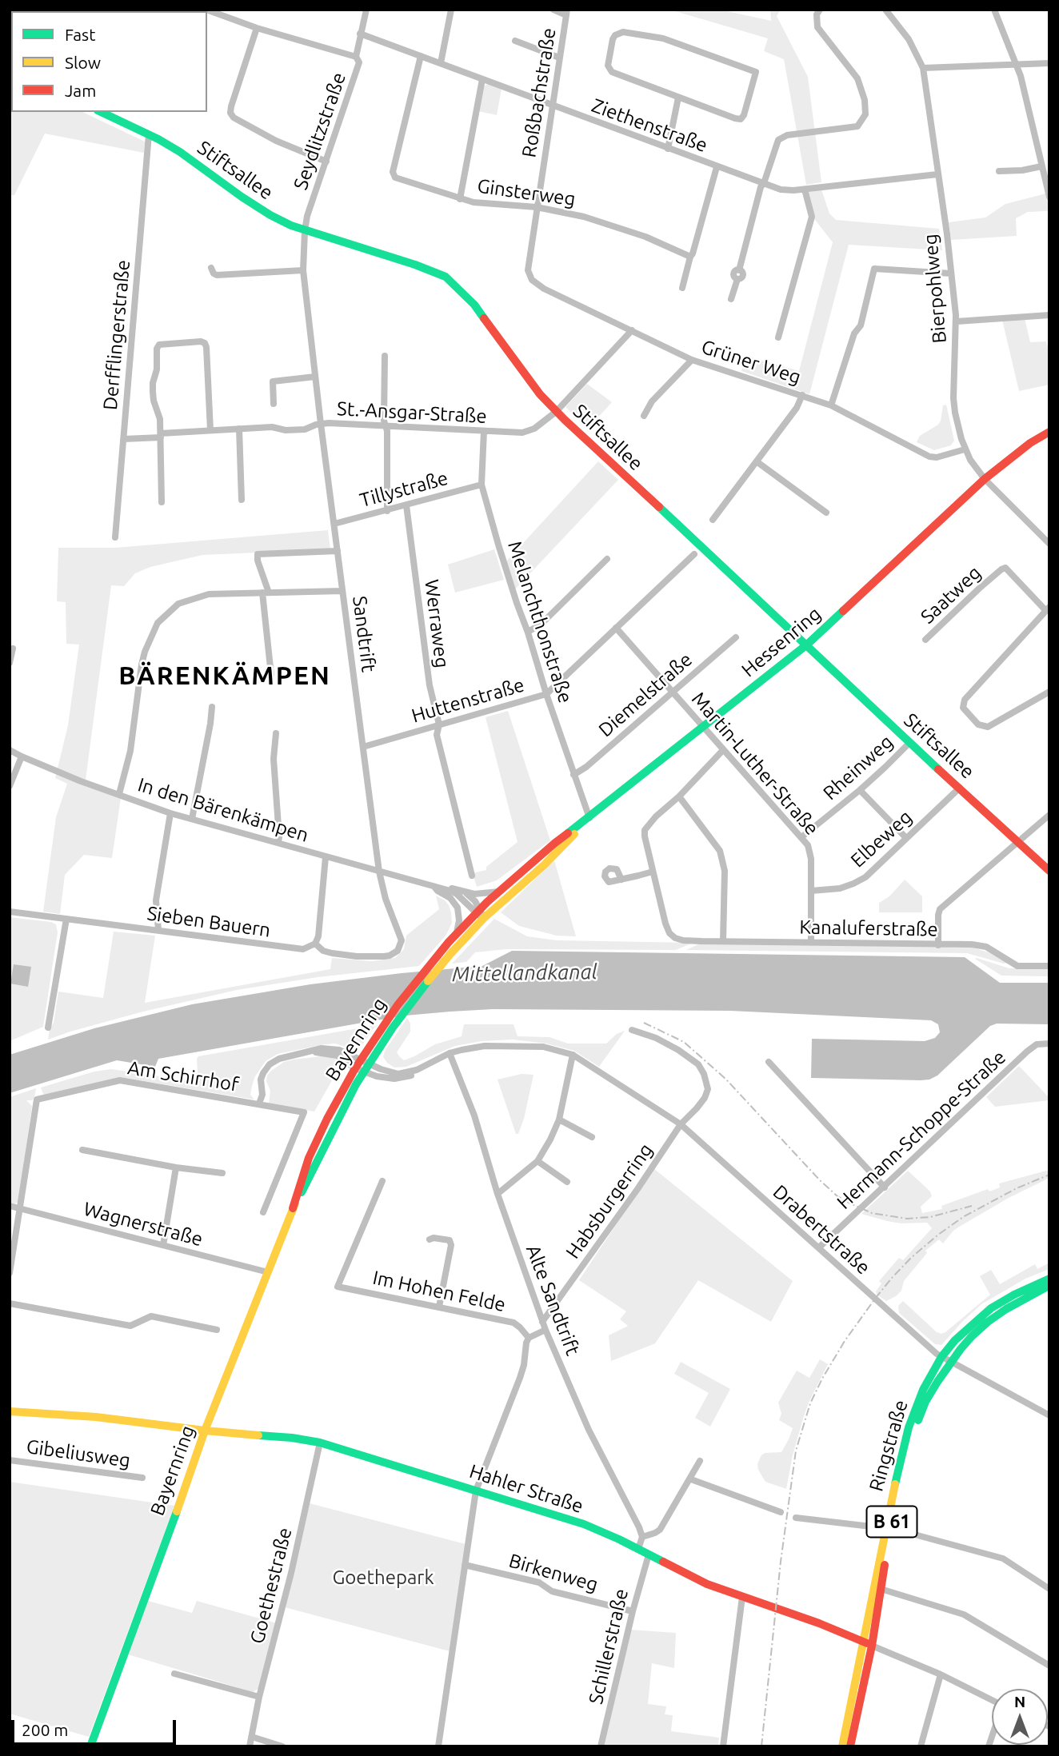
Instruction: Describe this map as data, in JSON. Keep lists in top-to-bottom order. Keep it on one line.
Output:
{"streets":{"street":["Roßbachstraße","Ziethenstraße","Seydlitzstraße","Stiftsallee","Ginsterweg","Bierpohlweg","Derfflingerstraße","Grüner Weg","St.-Ansgar-Straße","Tillystraße","Saatweg","Melanchthonstraße","Werraweg","Sandtrift","Hessenring","Diemelstraße","Huttenstraße","Martin-Luther-Straße","Rheinweg","In den Bärenkämpen","Elbeweg","Sieben Bauern","Kanaluferstraße","Bayernring","Am Schirrhof","Hermann-Schoppe-Straße","Habsburgerring","Wagnerstraße","Drabertstraße","Im Hohen Felde","Alte Sandtrift","Ringstraße","Gibeliusweg","Hahler Straße","B 61","Birkenweg","Goethestraße","Schillerstraße"]},"crossings":[["Roßbachstraße","Ziethenstraße"],["Roßbachstraße","Ginsterweg"],["Roßbachstraße","Grüner Weg"],["Ziethenstraße","Seydlitzstraße"],["Ziethenstraße","Ginsterweg"],["Ziethenstraße","Bierpohlweg"],["Seydlitzstraße","Stiftsallee"],["Seydlitzstraße","Sandtrift"],["Stiftsallee","Derfflingerstraße"],["Stiftsallee","St.-Ansgar-Straße"],["Stiftsallee","Sandtrift"],["Stiftsallee","Hessenring"],["Stiftsallee","Rheinweg"],["Stiftsallee","Elbeweg"],["Bierpohlweg","Grüner Weg"],["Bierpohlweg","Hessenring"],["Derfflingerstraße","St.-Ansgar-Straße"],["Grüner Weg","St.-Ansgar-Straße"],["St.-Ansgar-Straße","Melanchthonstraße"],["St.-Ansgar-Straße","Sandtrift"],["Tillystraße","Melanchthonstraße"],["Tillystraße","Werraweg"],["Tillystraße","Sandtrift"],["Melanchthonstraße","Hessenring"],["Melanchthonstraße","Diemelstraße"],["Melanchthonstraße","Huttenstraße"],["Werraweg","Huttenstraße"],["Sandtrift","Huttenstraße"],["Sandtrift","In den Bärenkämpen"],["Sandtrift","Sieben Bauern"],["Hessenring","Martin-Luther-Straße"],["Hessenring","In den Bärenkämpen"],["Hessenring","Bayernring"],["Diemelstraße","Martin-Luther-Straße"],["Huttenstraße","Martin-Luther-Straße"],["Martin-Luther-Straße","Rheinweg"],["Martin-Luther-Straße","Elbeweg"],["Martin-Luther-Straße","Kanaluferstraße"],["In den Bärenkämpen","Bayernring"],["Bayernring","Am Schirrhof"],["Bayernring","Wagnerstraße"],["Bayernring","Drabertstraße"],["Bayernring","Hahler Straße"],["Am Schirrhof","Wagnerstraße"],["Am Schirrhof","Drabertstraße"],["Hermann-Schoppe-Straße","Drabertstraße"],["Habsburgerring","Drabertstraße"],["Habsburgerring","Alte Sandtrift"],["Drabertstraße","Alte Sandtrift"],["Drabertstraße","Ringstraße"],["Ringstraße","Hahler Straße"],["Hahler Straße","Goethestraße"],["Hahler Straße","Schillerstraße"],["Birkenweg","Schillerstraße"]],"districts":["BÄRENKÄMPEN"],"water":["Mittellandkanal"],"parks":["Goethepark"],"legend":["Fast","Slow","Jam"],"scale_bar":"200 m","north":"top"}
